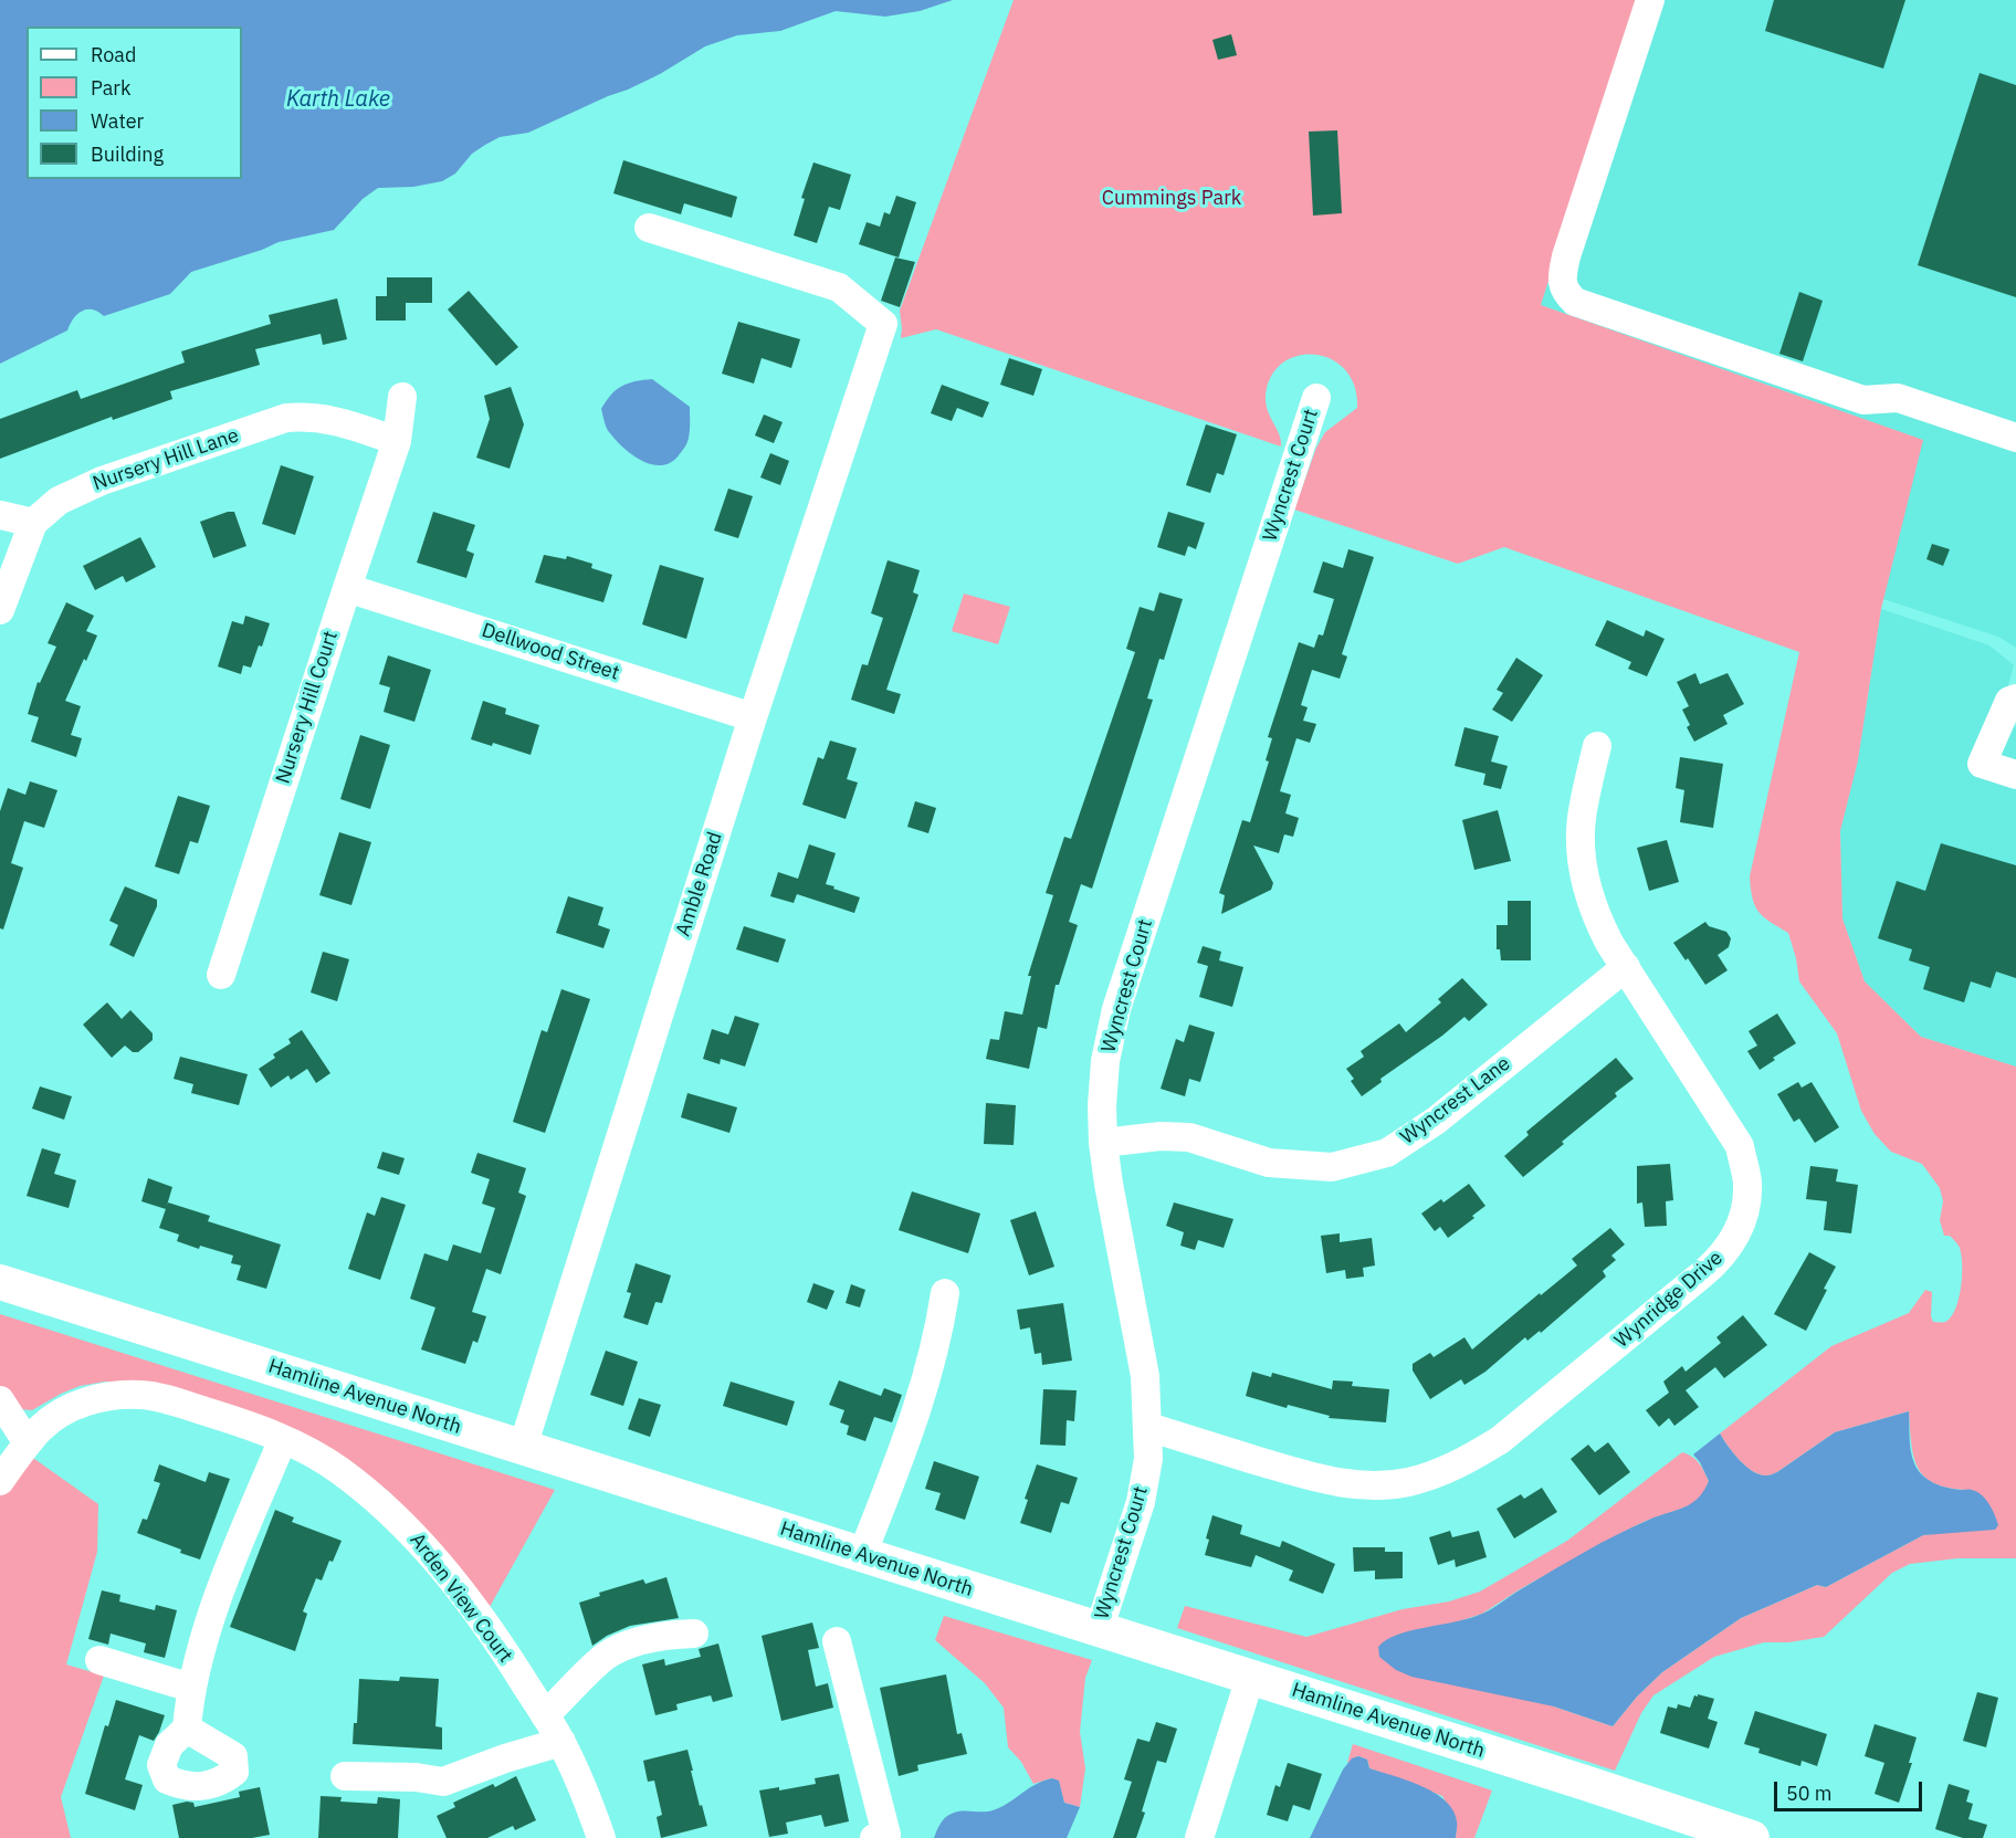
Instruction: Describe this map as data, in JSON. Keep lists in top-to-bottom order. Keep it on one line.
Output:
{"streets":{"main road":["Hamline Avenue North"],"street":["Nursery Hill Lane","Wyncrest Court","Dellwood Street","Nursery Hill Court","Amble Road","Wyncrest Lane","Wynridge Drive","Arden View Court"]},"crossings":[["Nursery Hill Lane","Nursery Hill Court"],["Wyncrest Court","Wyncrest Lane"],["Wyncrest Court","Wynridge Drive"],["Wyncrest Court","Hamline Avenue North"],["Dellwood Street","Nursery Hill Court"],["Dellwood Street","Amble Road"],["Amble Road","Hamline Avenue North"],["Wyncrest Lane","Wynridge Drive"]],"water":["Karth Lake"],"parks":["Cummings Park"],"legend":["Road","Park","Water","Building"],"scale_bar":"50 m"}
